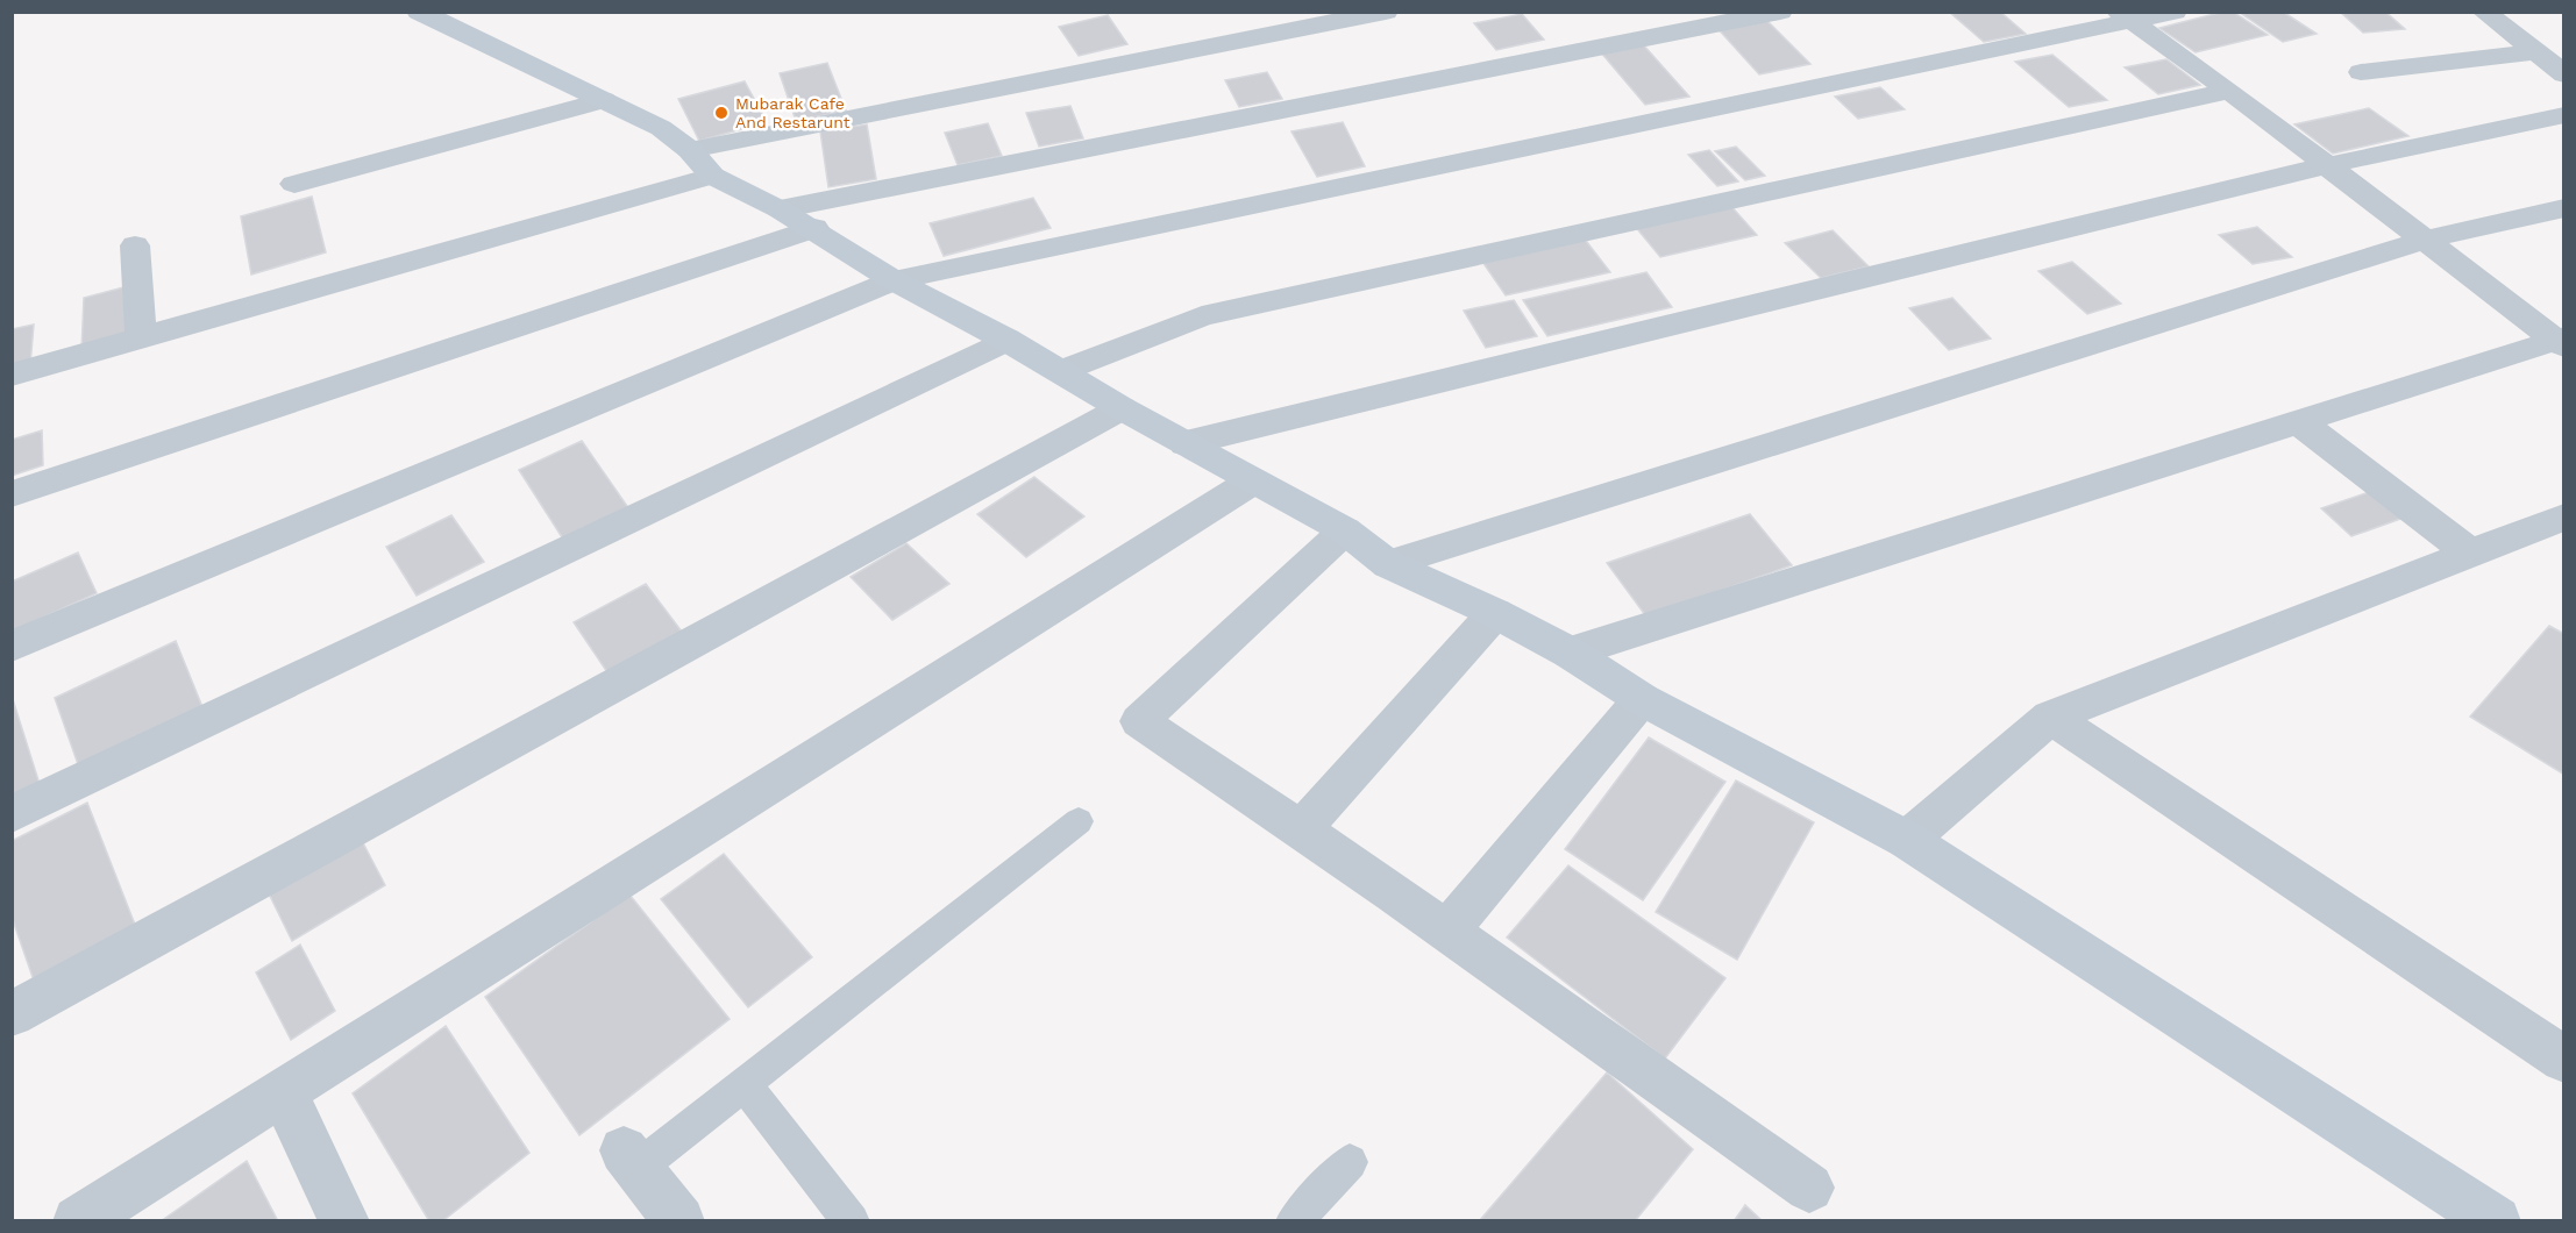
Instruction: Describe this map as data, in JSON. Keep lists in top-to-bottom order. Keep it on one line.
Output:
{"places":["Mubarak Cafe And Restarunt"]}
